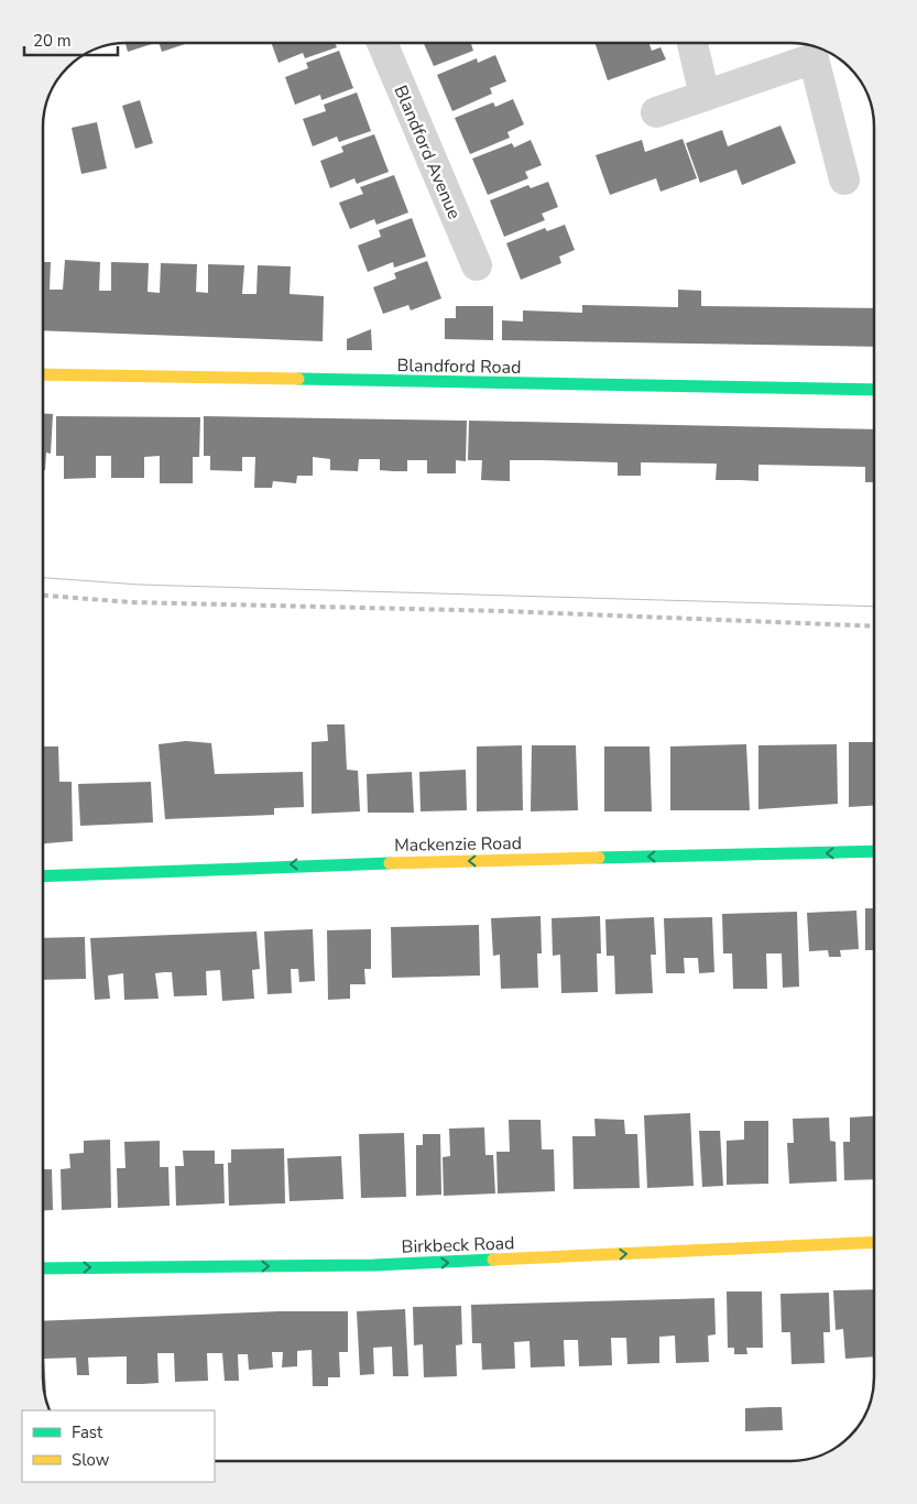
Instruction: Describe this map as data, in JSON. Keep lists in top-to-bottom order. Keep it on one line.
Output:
{"streets":{"street":["Blandford Avenue","Blandford Road","Mackenzie Road","Birkbeck Road"]},"one_way":["Mackenzie Road","Birkbeck Road"],"legend":["Fast","Slow"],"scale_bar":"20 m"}
